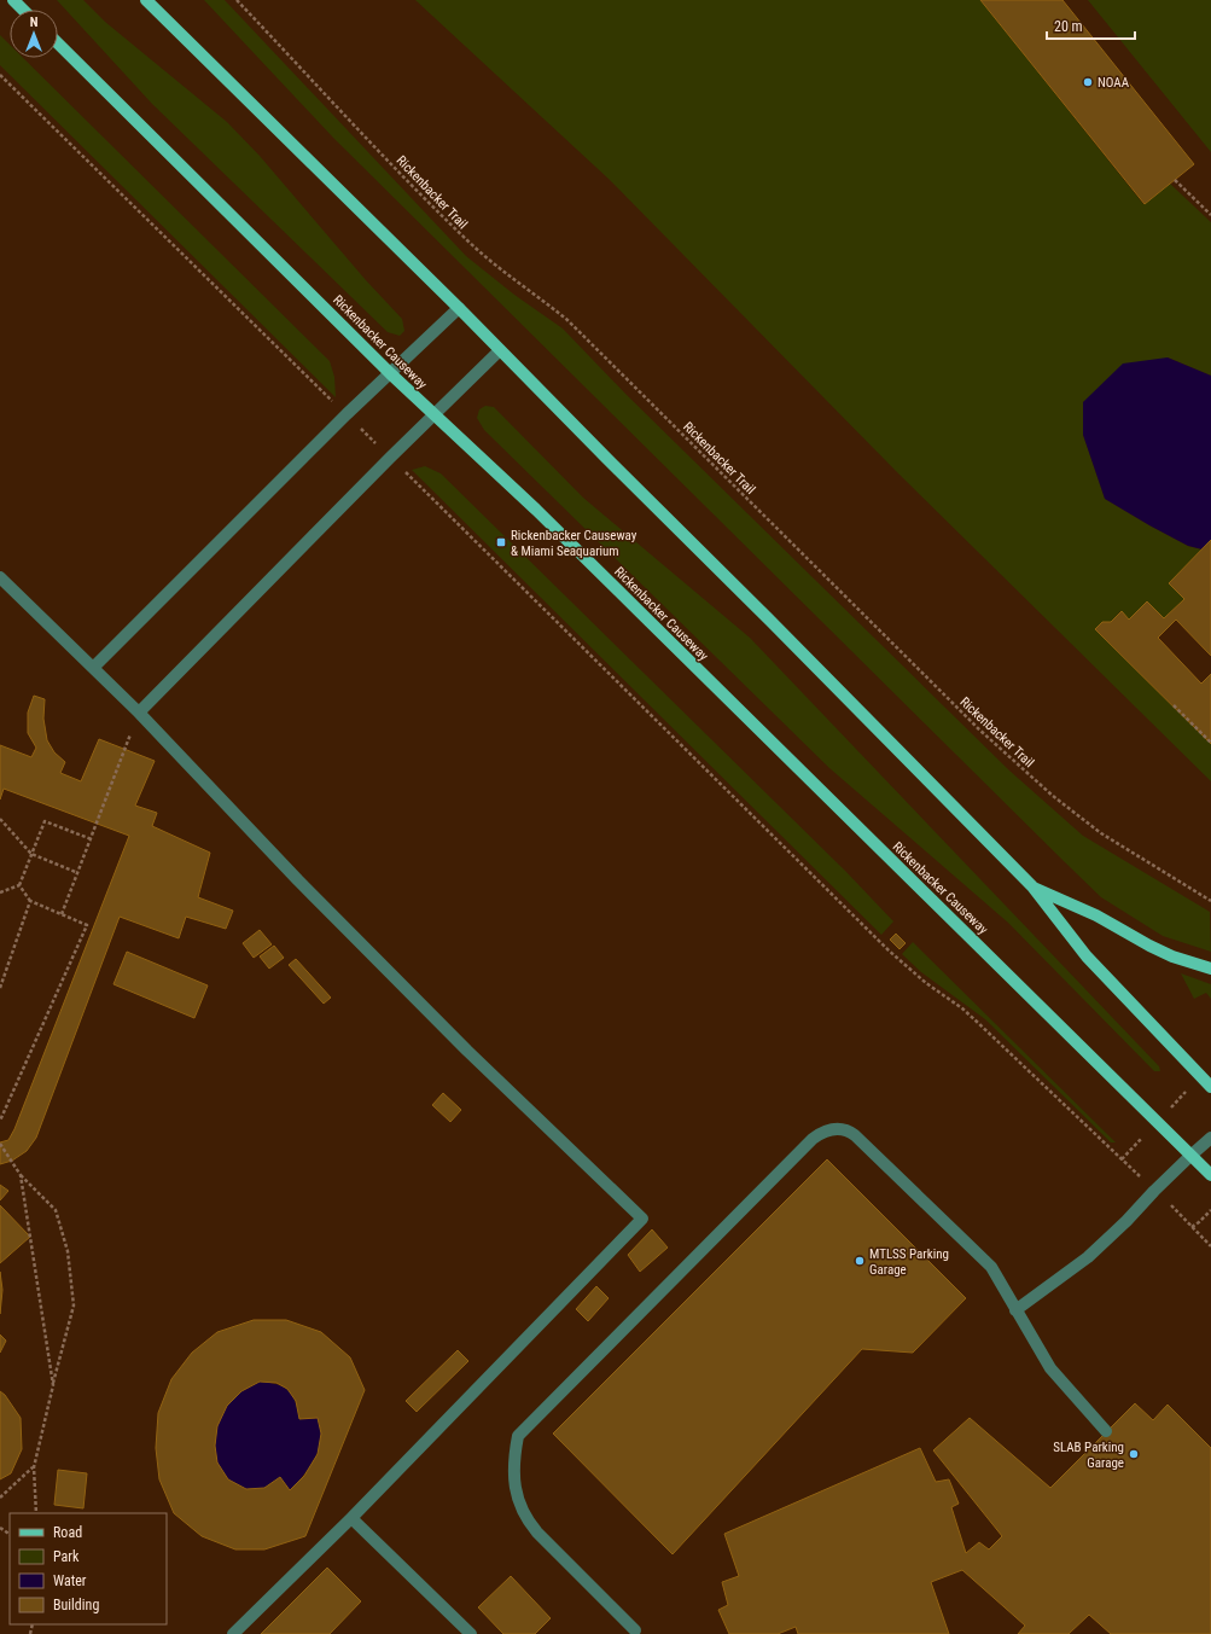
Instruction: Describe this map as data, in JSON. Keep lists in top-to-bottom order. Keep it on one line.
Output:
{"streets":{"main road":["Rickenbacker Causeway"],"path":["Rickenbacker Trail"]},"places":{"other":["NOAA","MTLSS Parking Garage","SLAB Parking Garage"],"transit":["Rickenbacker Causeway & Miami Seaquarium"]},"legend":["Road","Park","Water","Building"],"scale_bar":"20 m","north":"top"}
